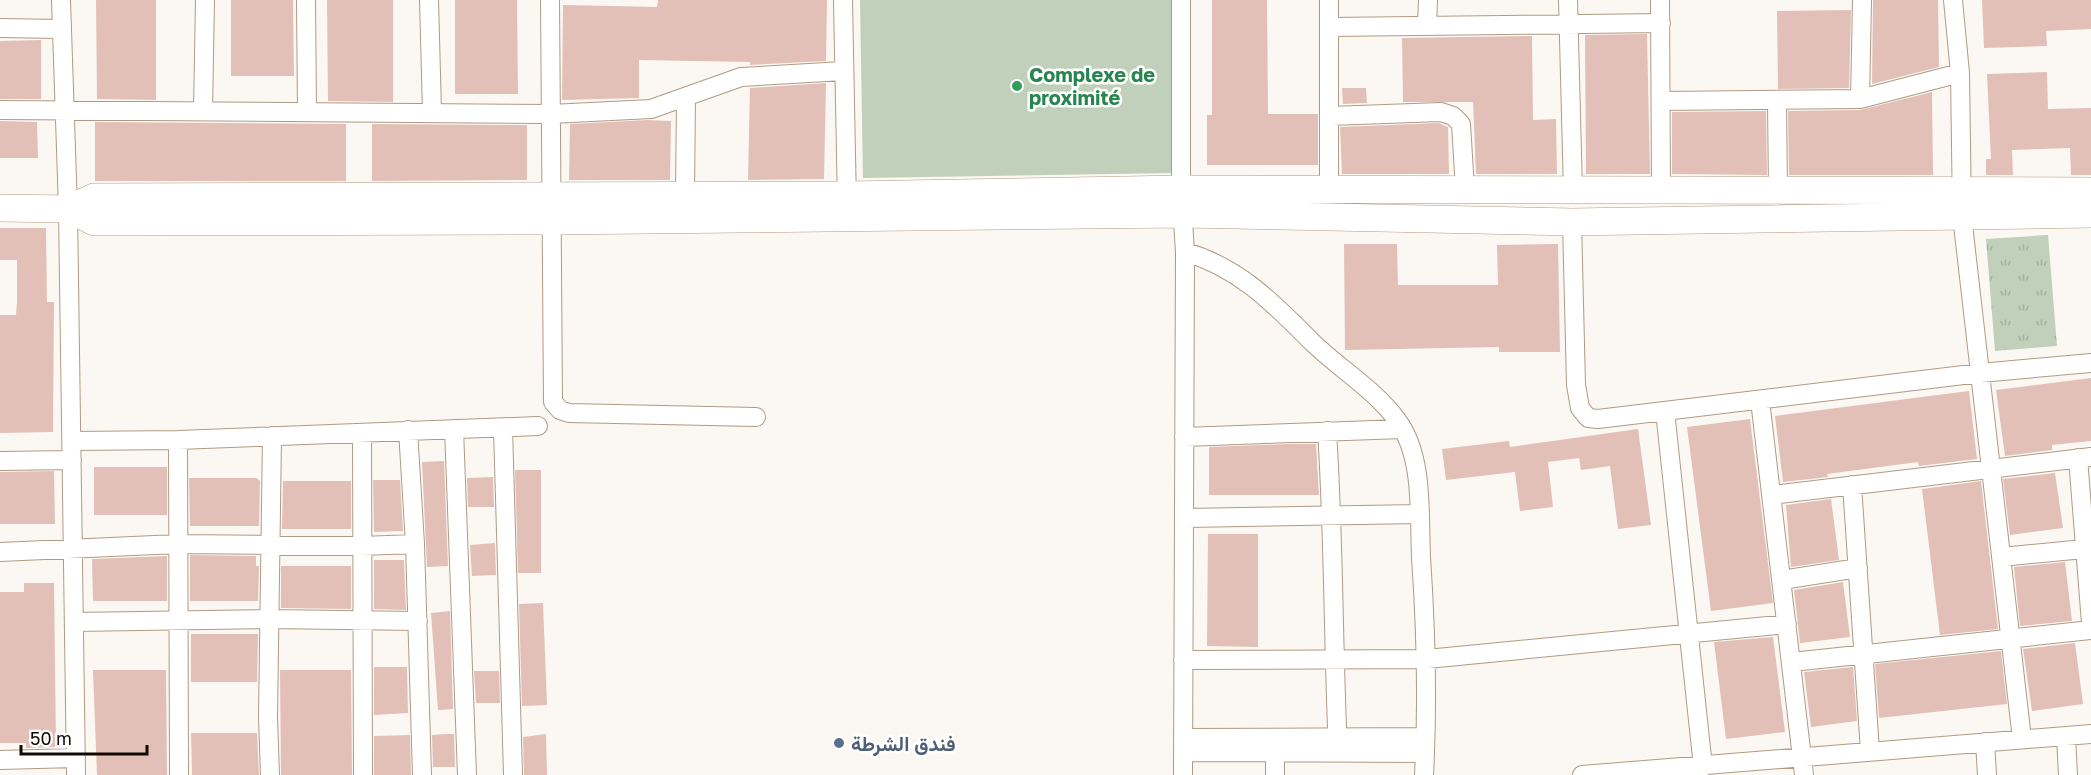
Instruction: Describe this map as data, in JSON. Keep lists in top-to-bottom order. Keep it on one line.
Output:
{"places":["Complexe de proximité","فندق الشرطة"],"scale_bar":"50 m"}
